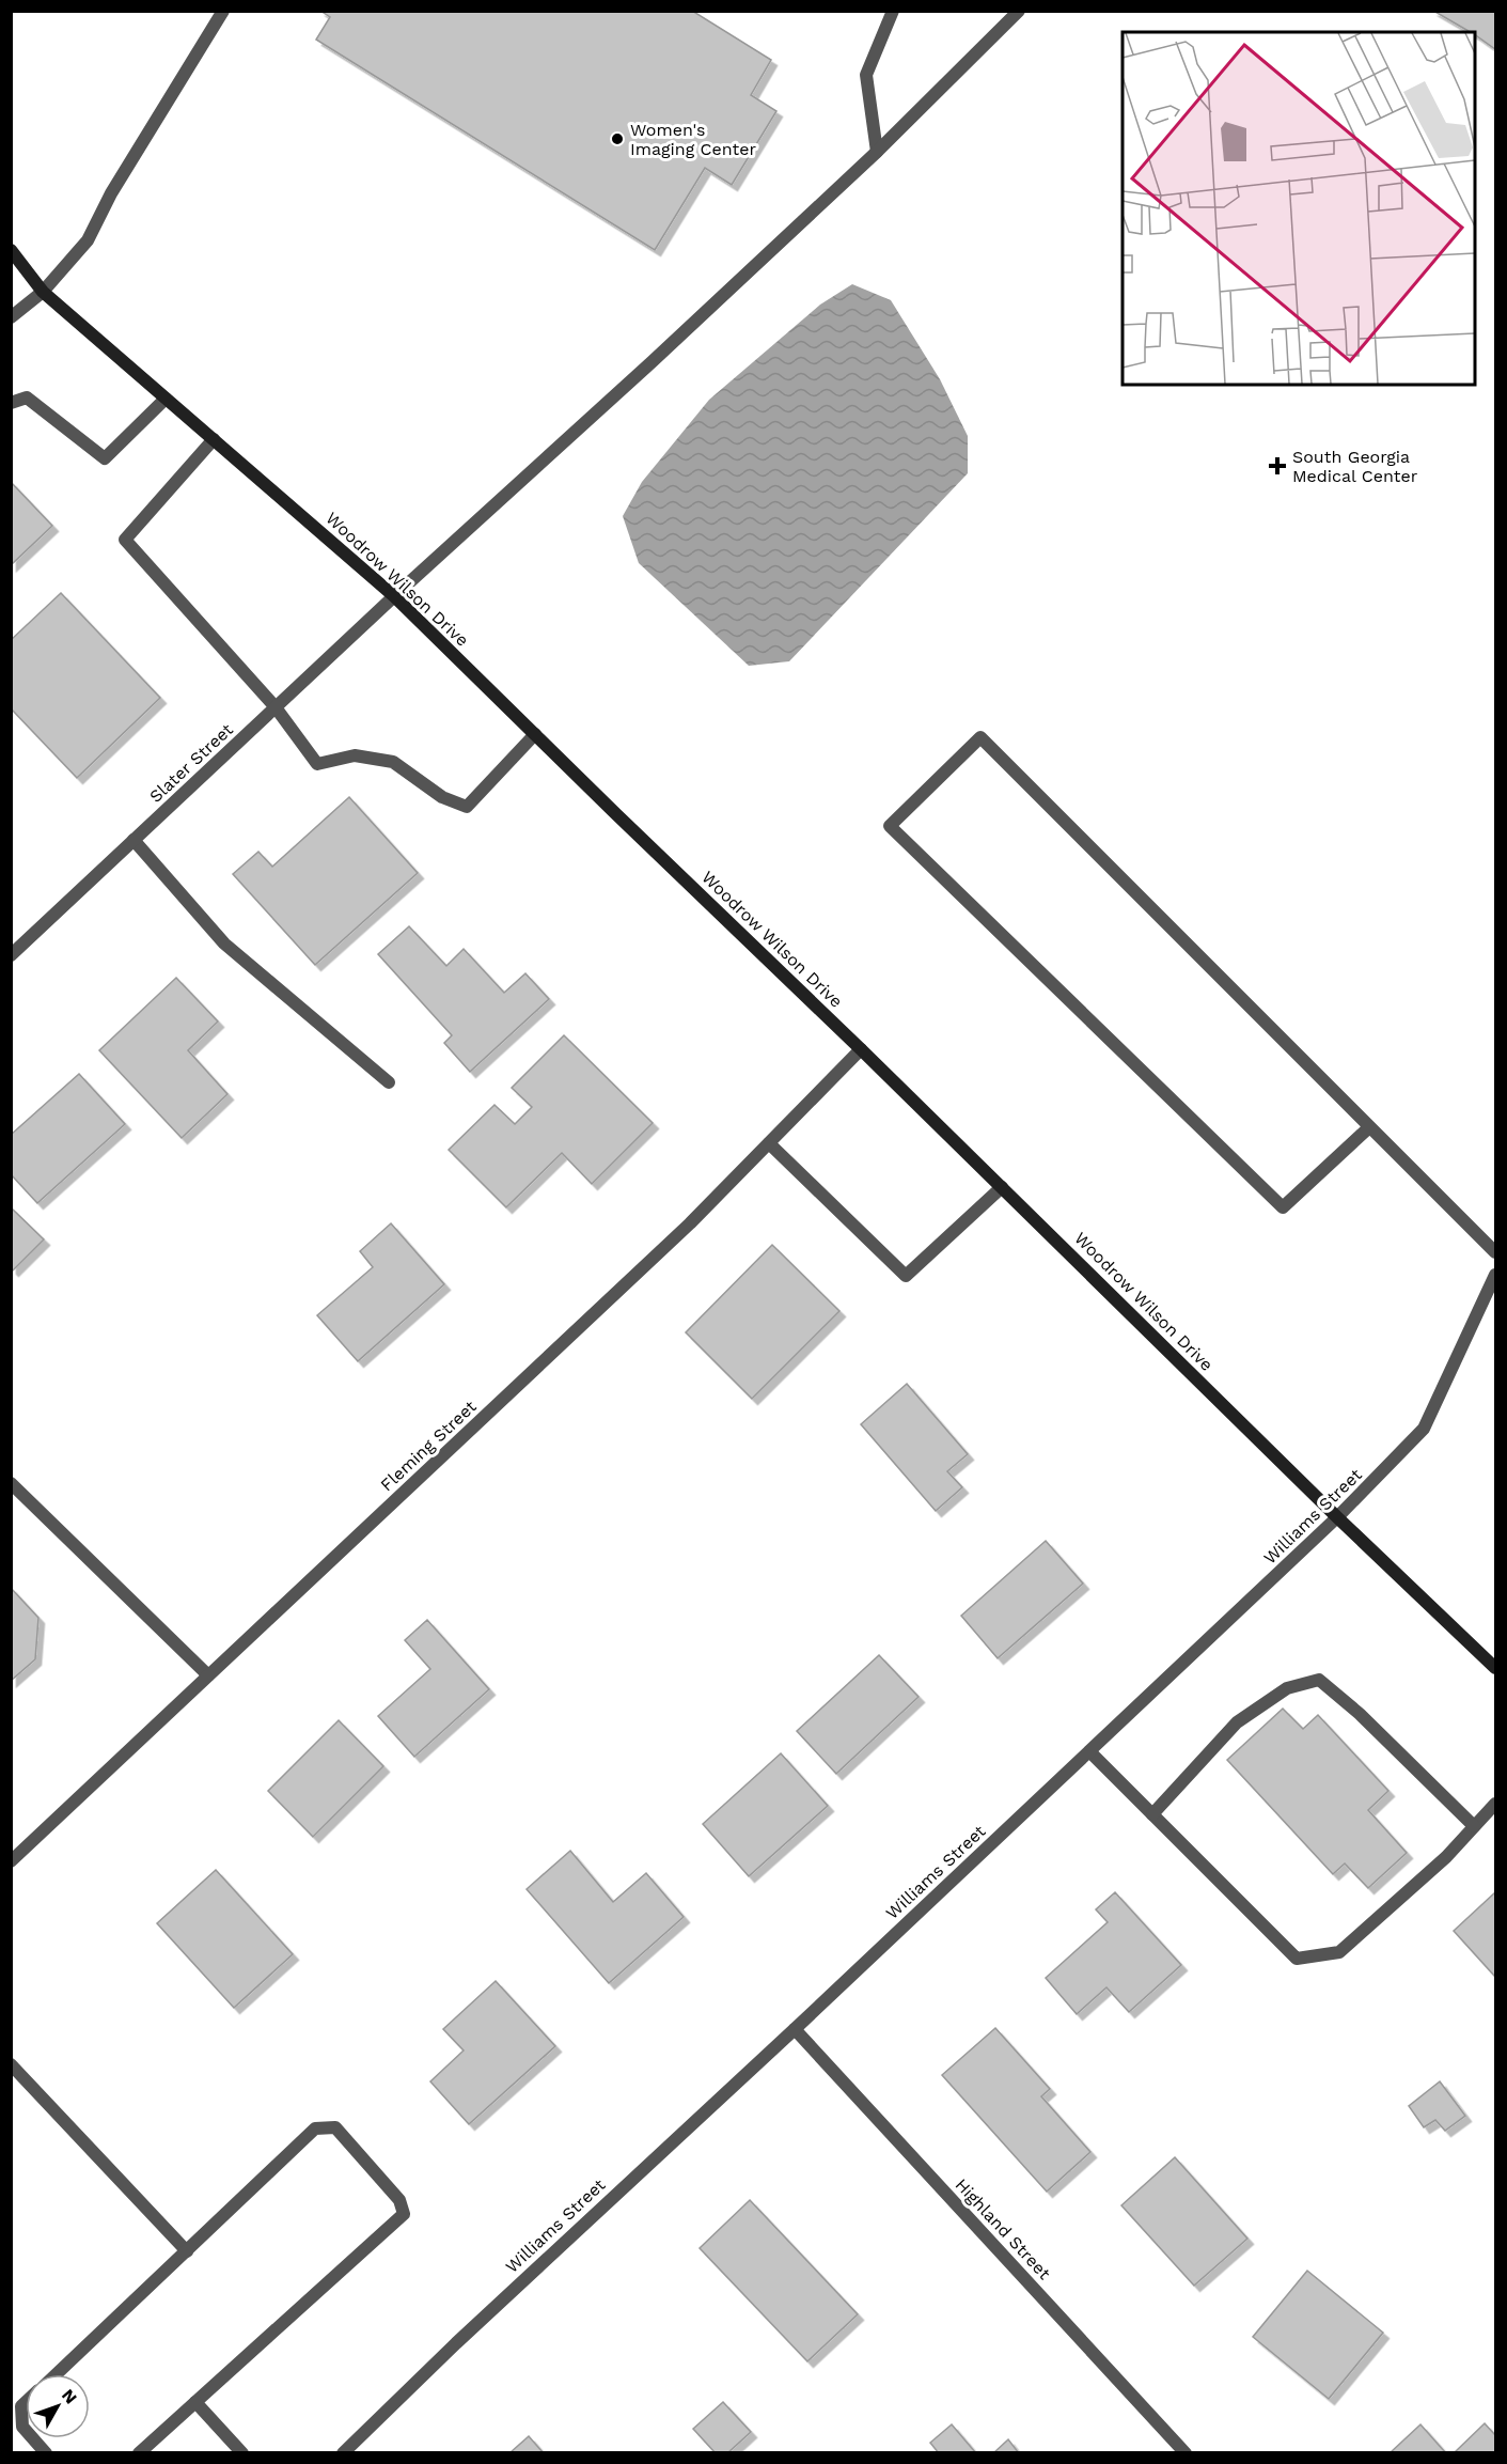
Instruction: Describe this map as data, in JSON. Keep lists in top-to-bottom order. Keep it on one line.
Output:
{"streets":{"main road":["Woodrow Wilson Drive"],"street":["Slater Street","Fleming Street","Williams Street","Highland Street"]},"crossings":[["Woodrow Wilson Drive","Slater Street"],["Woodrow Wilson Drive","Fleming Street"],["Woodrow Wilson Drive","Williams Street"],["Williams Street","Highland Street"]],"places":{"other":["Women's Imaging Center"],"health":["South Georgia Medical Center"]},"north":"top right"}
